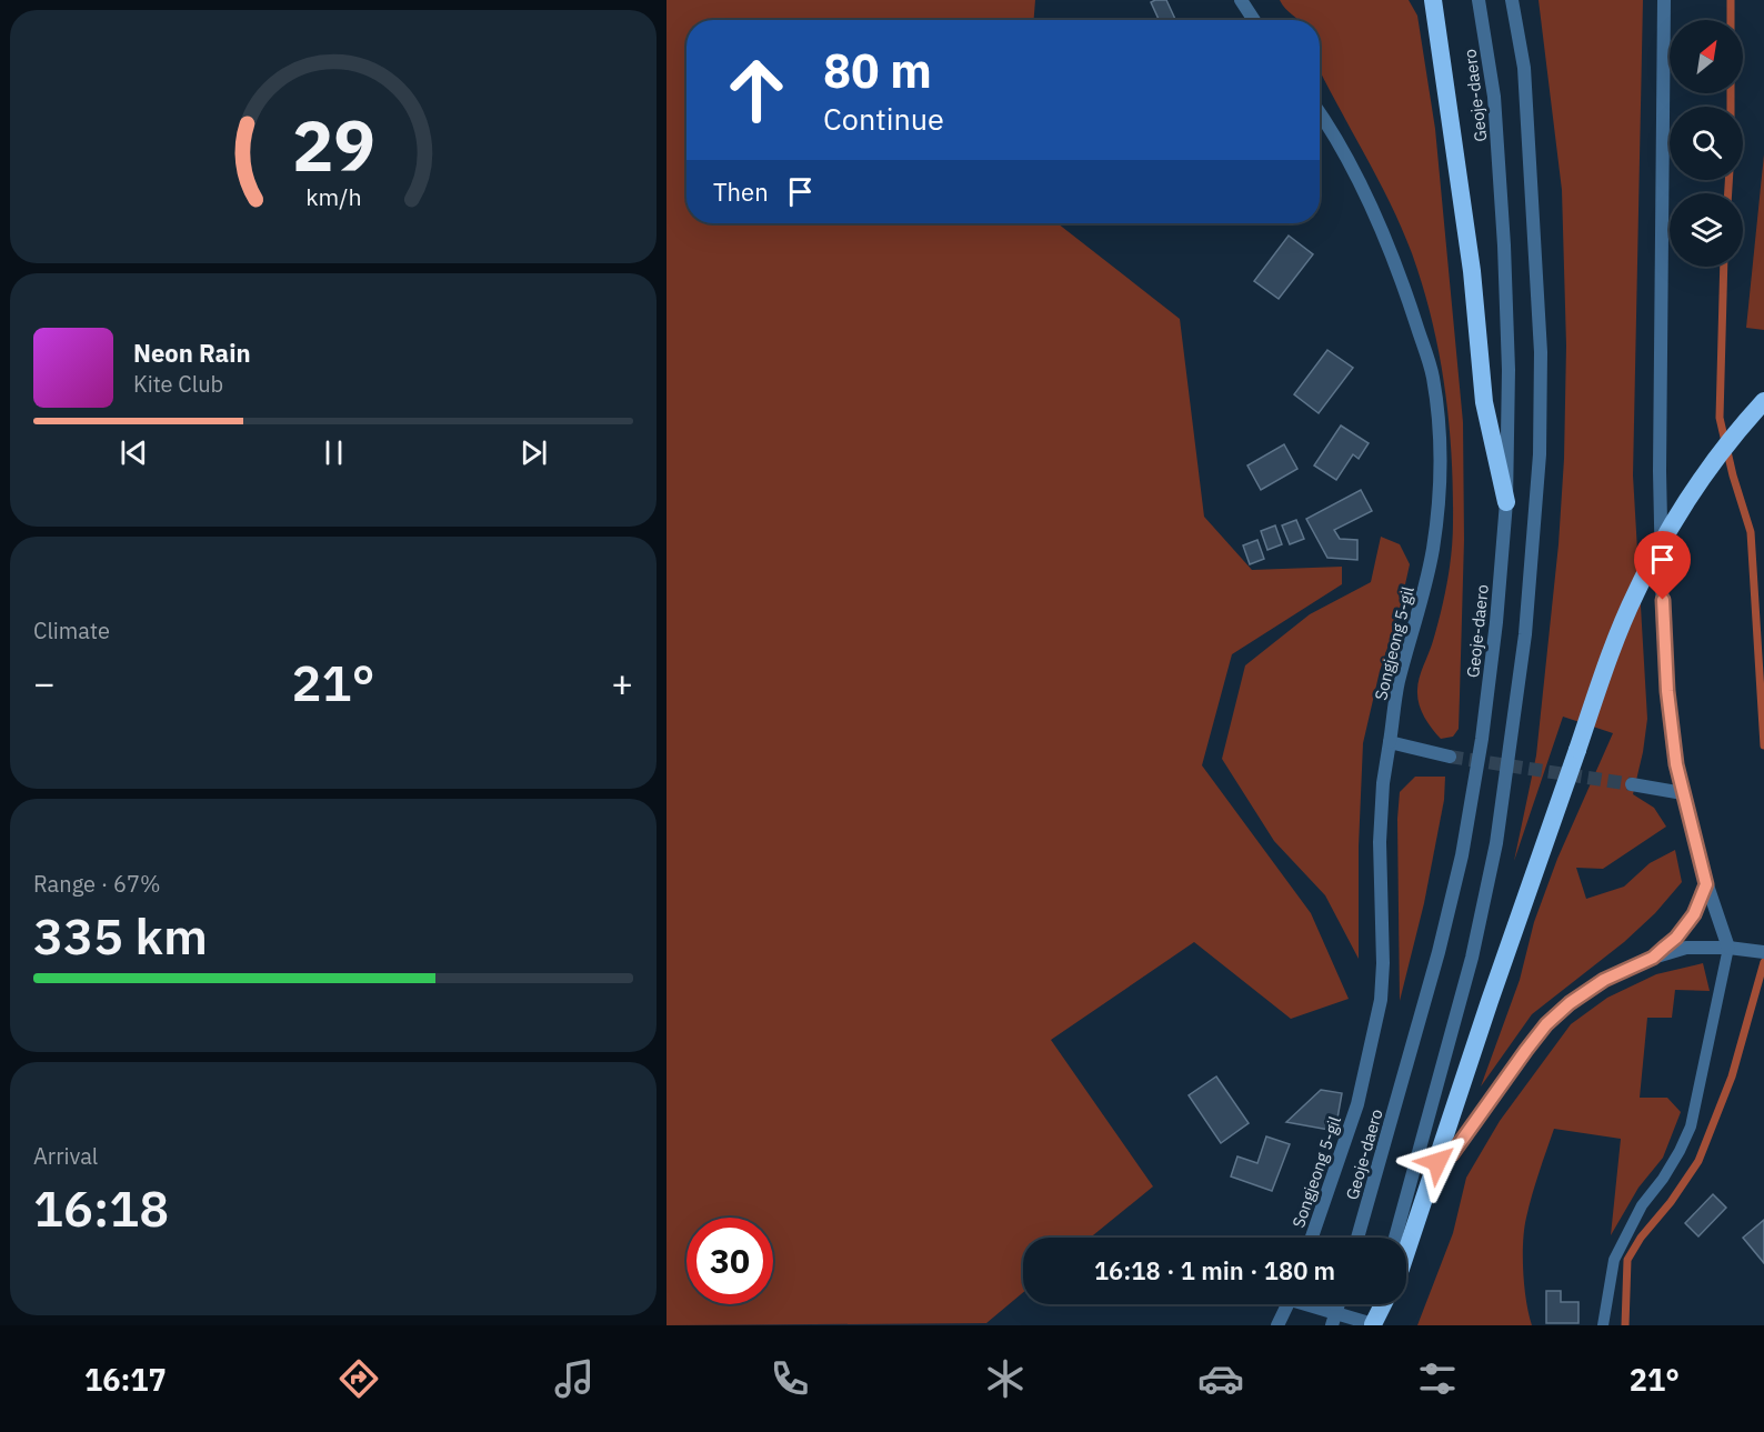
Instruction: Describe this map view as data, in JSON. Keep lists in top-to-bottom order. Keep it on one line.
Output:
{"streets":{"street":["Geoje-daero","Songjeong 5-gil"]},"north":"top right","page":{"turn":["80 m","Continue"],"then":"Then","song":["Neon Rain","Kite Club"],"tile":["Climate",["Range · 67%","335 km"],["Arrival","16:18"]],"heat":["−","21°","+"],"limit":"30","trip":"16:18 · 1 min · 180 m","tabs":["16:17","21°"],"gauge":["29","km/h"]}}
